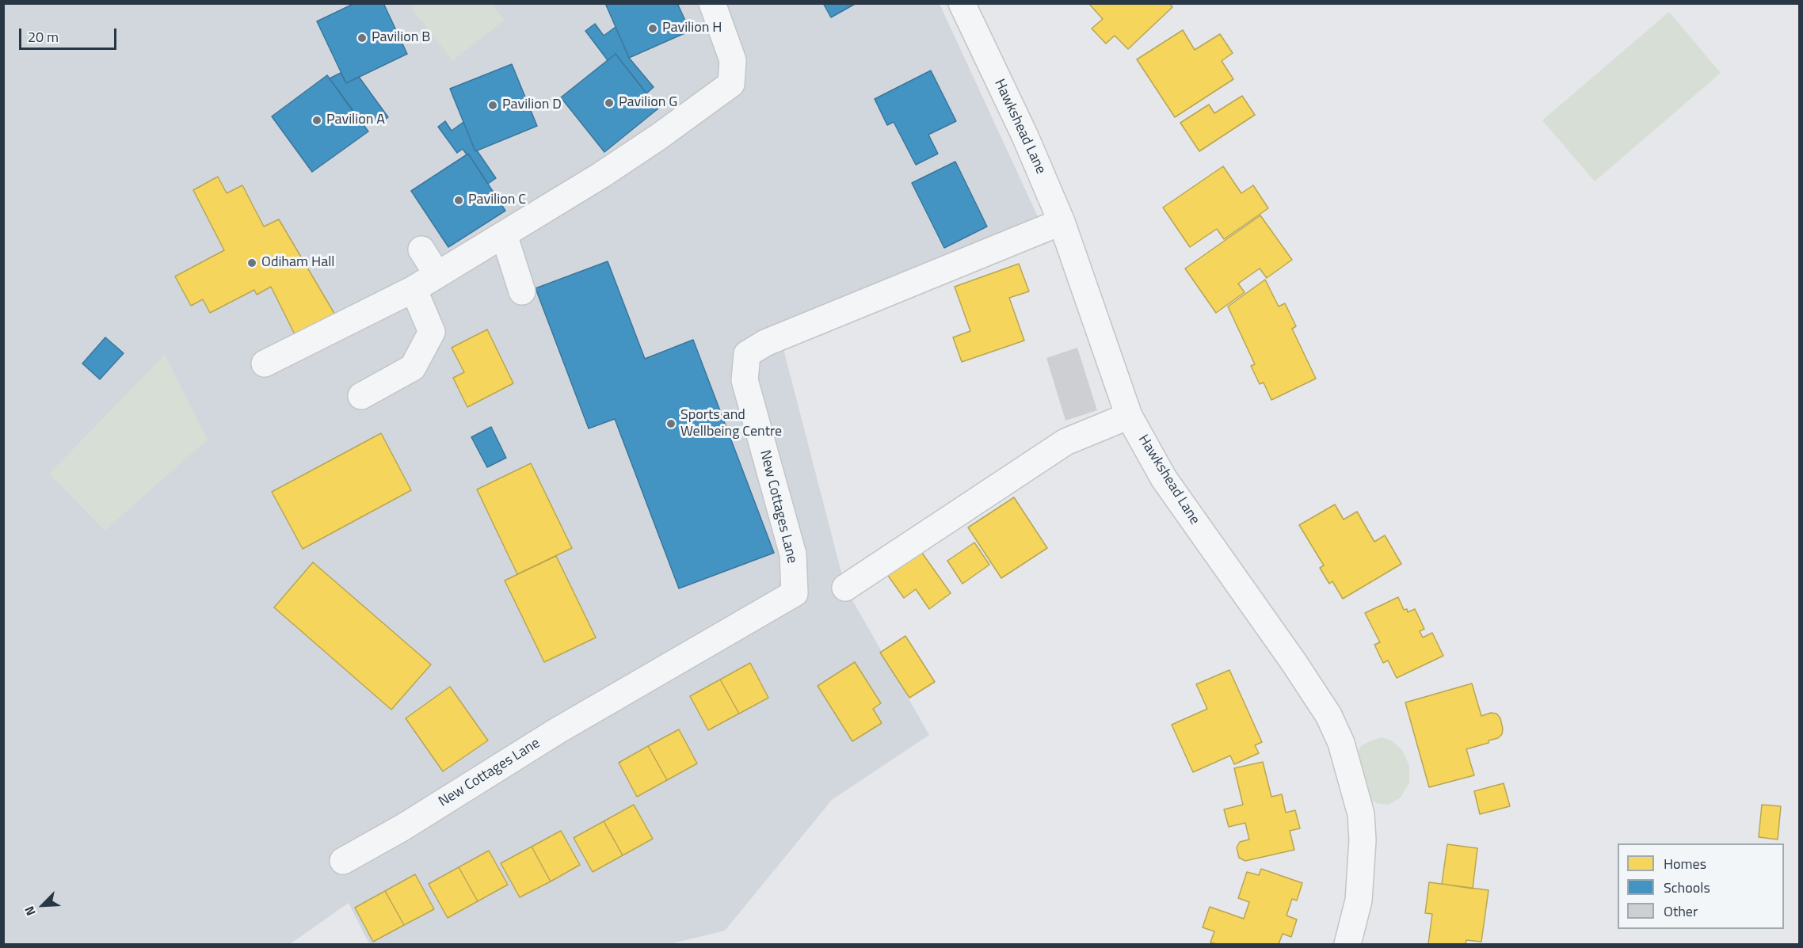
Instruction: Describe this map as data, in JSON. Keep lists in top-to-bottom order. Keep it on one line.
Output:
{"streets":{"street":["Hawkshead Lane","New Cottages Lane"]},"crossings":[["Hawkshead Lane","New Cottages Lane"]],"places":["Pavilion H","Pavilion B","Pavilion G","Pavilion D","Pavilion A","Pavilion C","Odiham Hall","Sports and Wellbeing Centre"],"legend":["Homes","Schools","Other"],"scale_bar":"20 m","north":"bottom left"}
